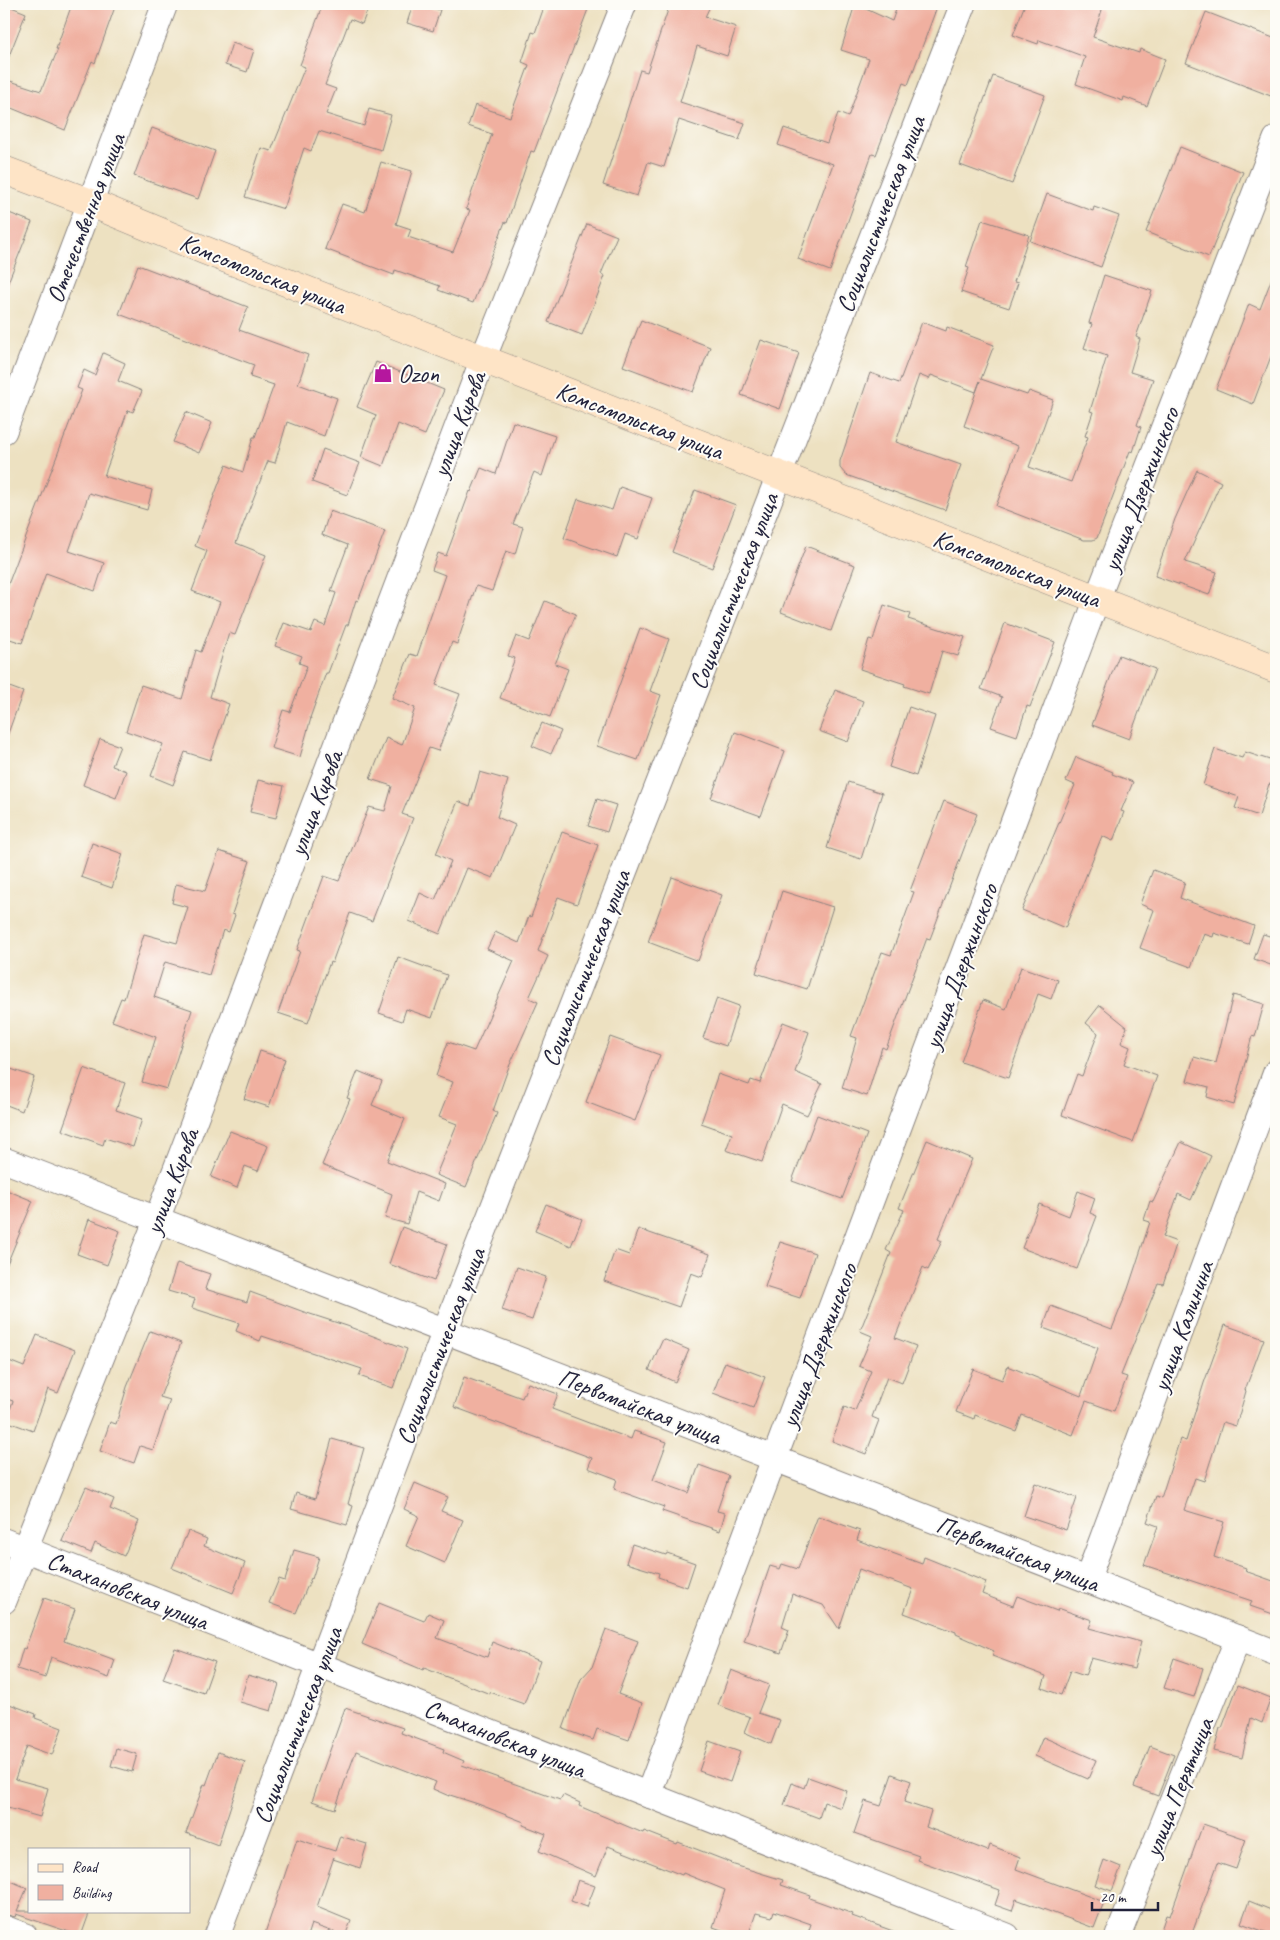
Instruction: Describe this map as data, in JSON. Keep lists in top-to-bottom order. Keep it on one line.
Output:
{"streets":{"main road":["Комсомольская улица"],"street":["Социалистическая улица","Отечественная улица","улица Кирова","улица Дзержинского","улица Калинина","Первомайская улица","Стахановская улица","улица Перятинца"]},"crossings":[["Социалистическая улица","Комсомольская улица"],["Социалистическая улица","Первомайская улица"],["Социалистическая улица","Стахановская улица"],["Отечественная улица","Комсомольская улица"],["Комсомольская улица","улица Кирова"],["Комсомольская улица","улица Дзержинского"],["улица Кирова","Первомайская улица"],["улица Кирова","Стахановская улица"],["улица Дзержинского","Первомайская улица"],["улица Дзержинского","Стахановская улица"],["улица Калинина","Первомайская улица"],["Первомайская улица","улица Перятинца"]],"places":{"shop":["Ozon"]},"legend":["Road","Building"],"scale_bar":"20 m"}
